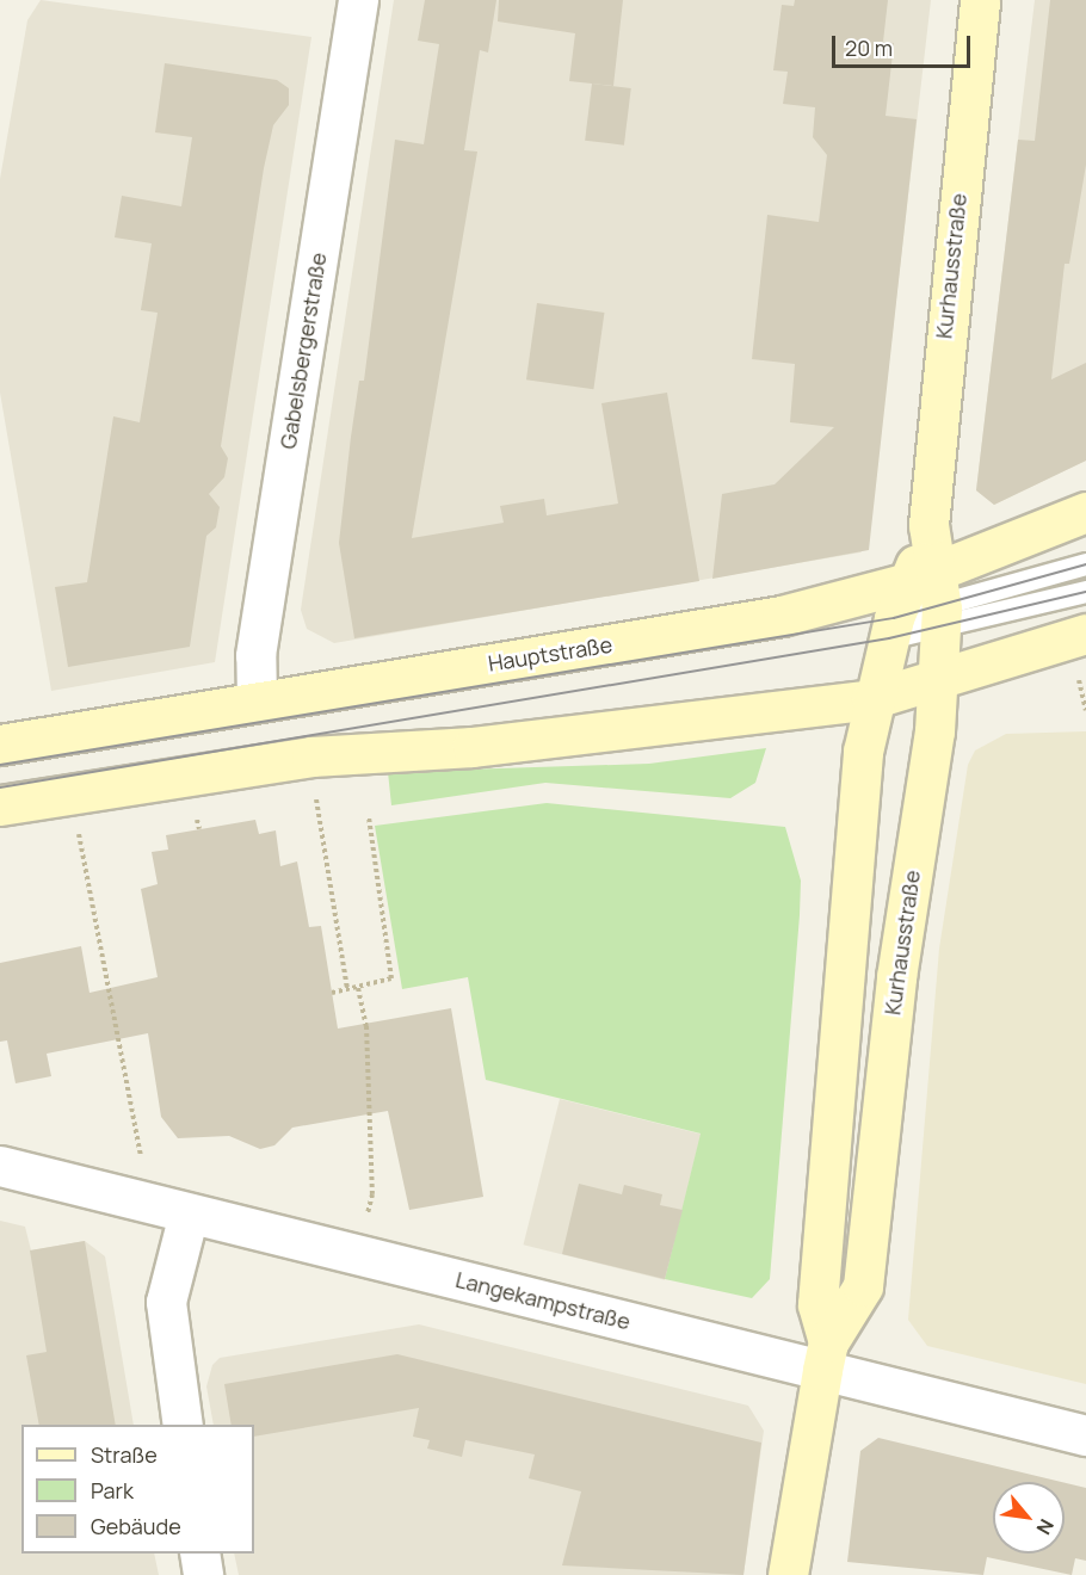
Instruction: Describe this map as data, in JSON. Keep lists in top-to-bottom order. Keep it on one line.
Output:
{"streets":{"street":["Kurhausstraße","Gabelsbergerstraße","Hauptstraße","Langekampstraße"]},"crossings":[["Kurhausstraße","Hauptstraße"],["Kurhausstraße","Langekampstraße"],["Gabelsbergerstraße","Hauptstraße"]],"legend":["Straße","Park","Gebäude"],"scale_bar":"20 m","north":"bottom right"}
